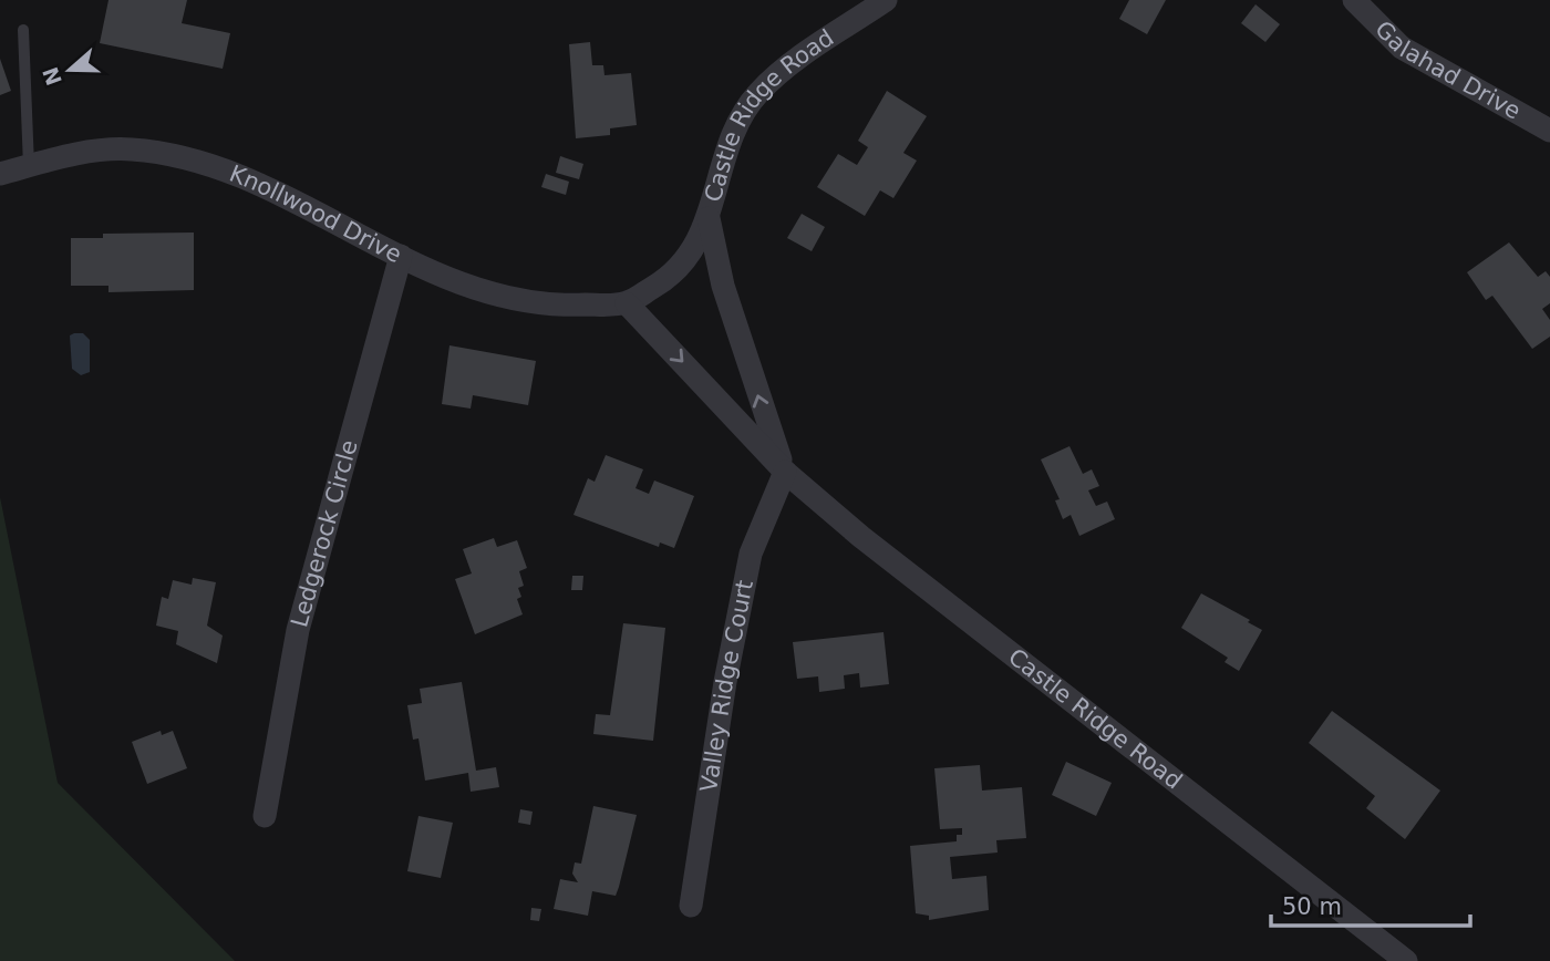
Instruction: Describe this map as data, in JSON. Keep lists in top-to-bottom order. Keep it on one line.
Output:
{"streets":{"street":["Galahad Drive","Castle Ridge Road","Knollwood Drive","Ledgerock Circle","Valley Ridge Court"]},"crossings":[["Castle Ridge Road","Knollwood Drive"],["Castle Ridge Road","Valley Ridge Court"],["Knollwood Drive","Ledgerock Circle"]],"scale_bar":"50 m","north":"left"}
